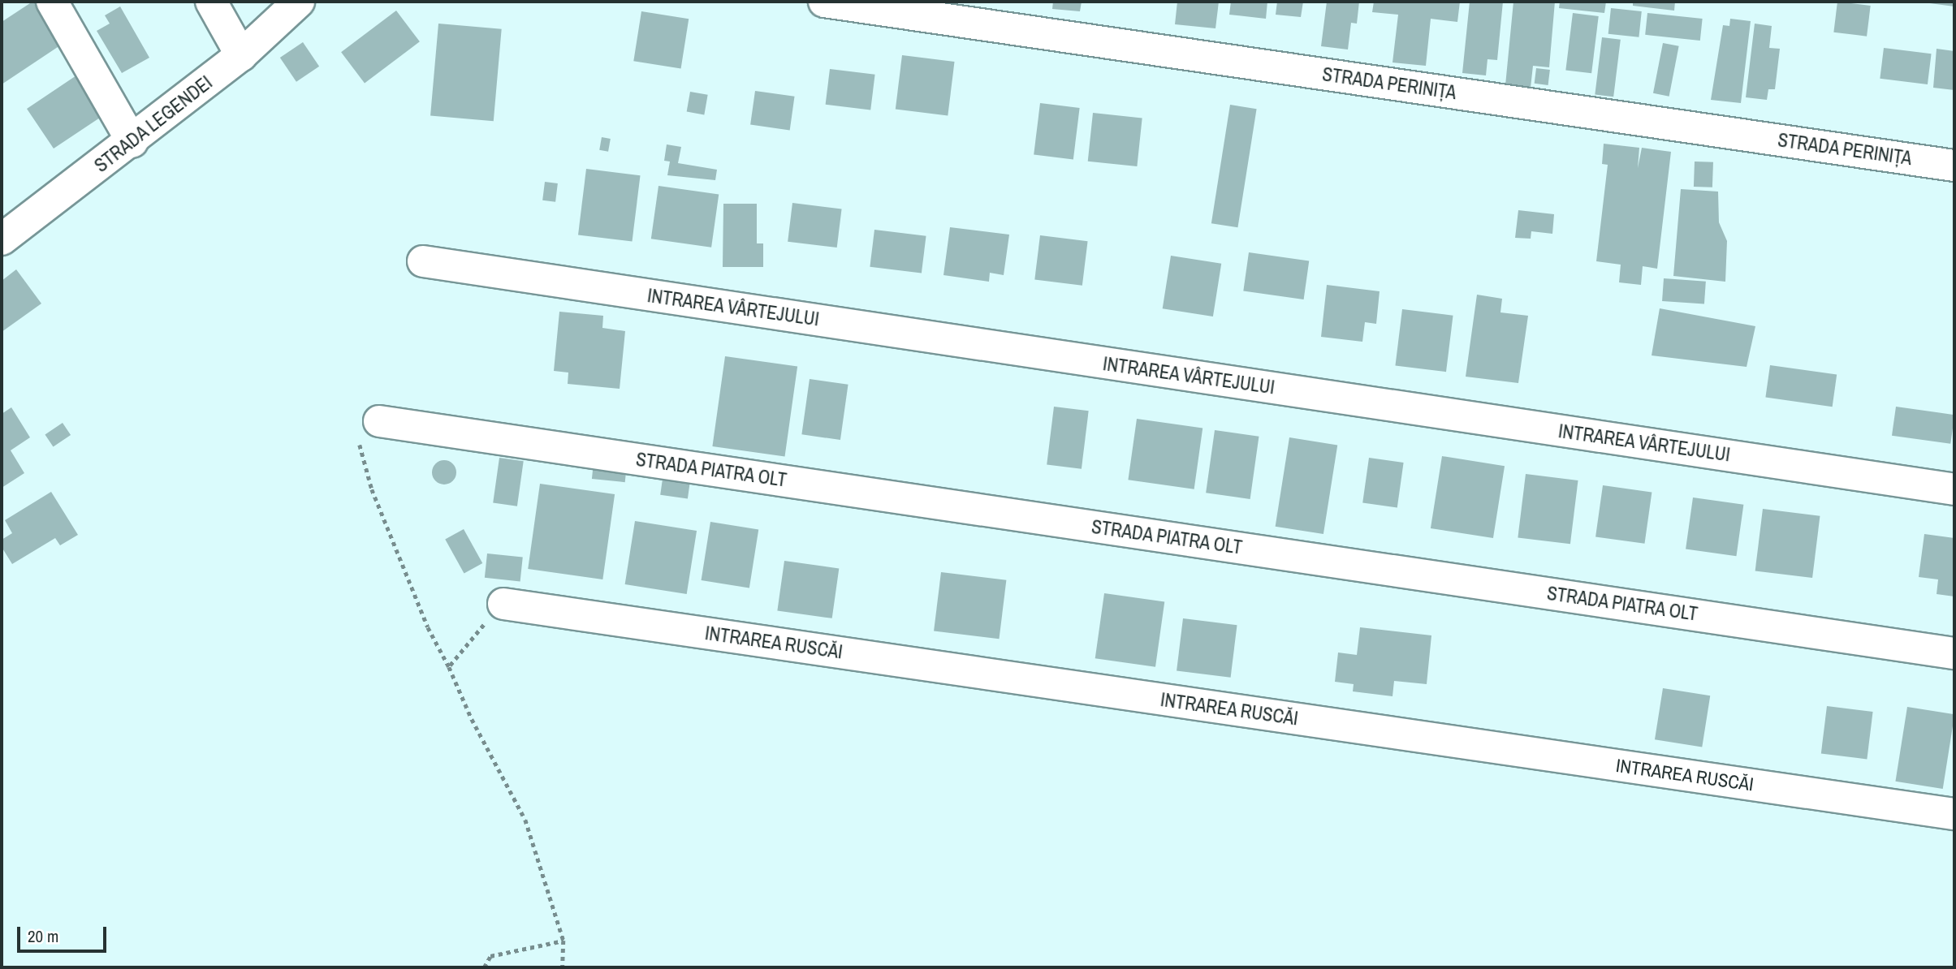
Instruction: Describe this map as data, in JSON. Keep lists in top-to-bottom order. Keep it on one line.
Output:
{"streets":{"street":["STRADA PERINIȚA","STRADA LEGENDEI","INTRAREA VÂRTEJULUI","STRADA PIATRA OLT","INTRAREA RUSCĂI"]},"scale_bar":"20 m"}
